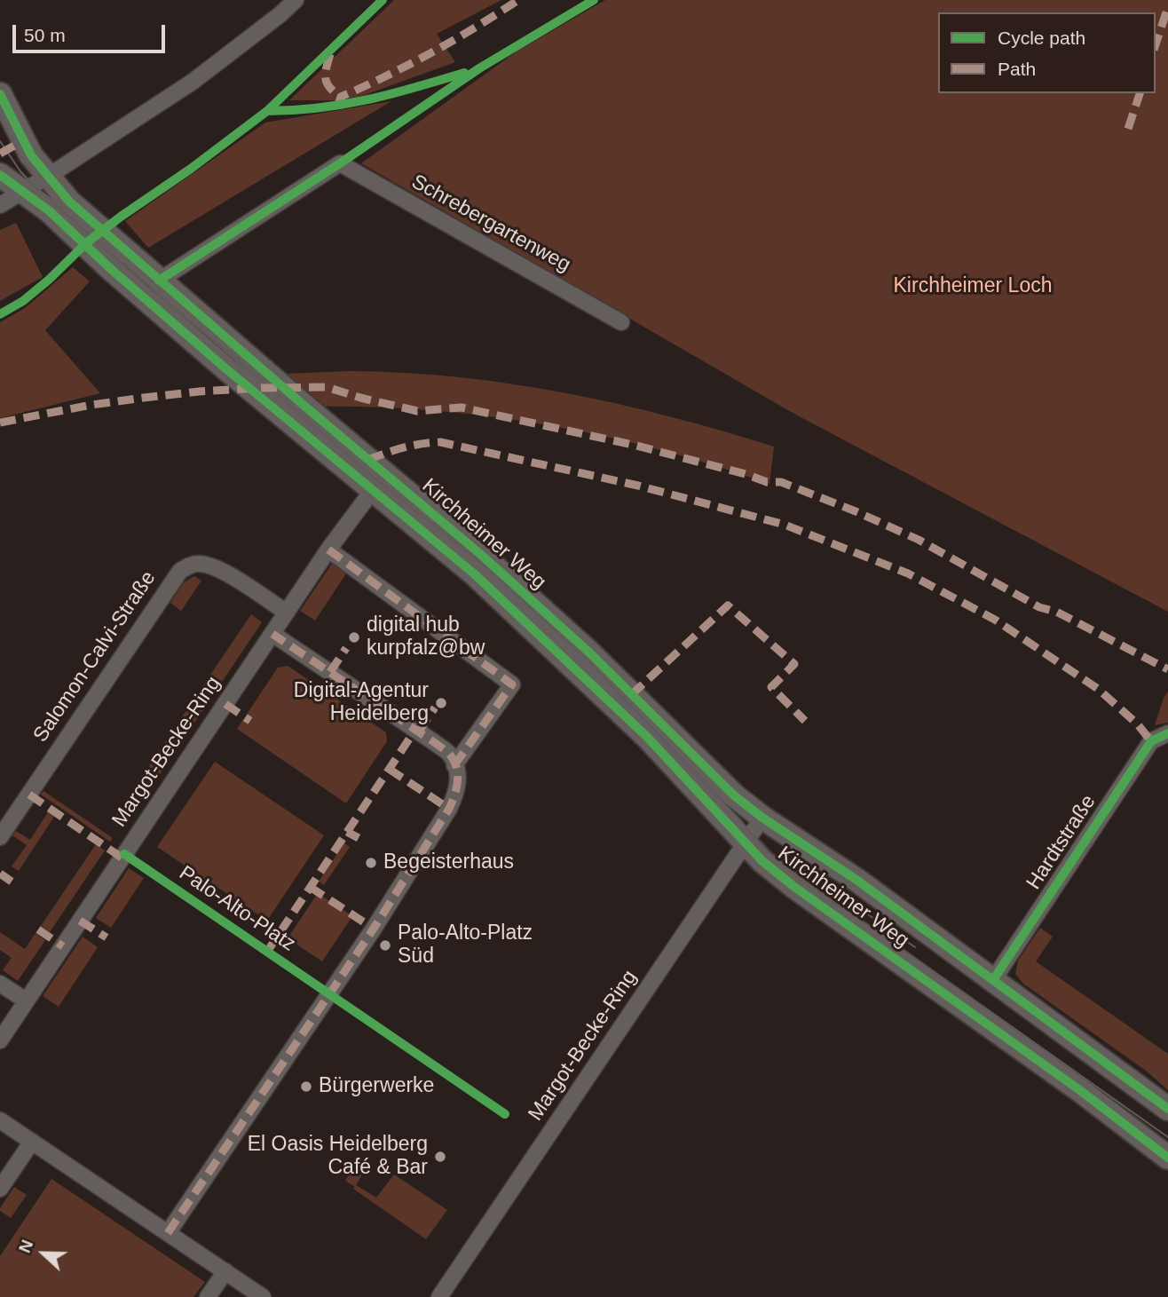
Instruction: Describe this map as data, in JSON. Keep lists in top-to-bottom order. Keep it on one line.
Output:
{"streets":{"street":["Schrebergartenweg","Kirchheimer Weg","Salomon-Calvi-Straße","Margot-Becke-Ring","Hardtstraße"],"cycle path":["Palo-Alto-Platz"]},"crossings":[["Schrebergartenweg","Kirchheimer Weg"],["Kirchheimer Weg","Margot-Becke-Ring"],["Kirchheimer Weg","Hardtstraße"],["Salomon-Calvi-Straße","Margot-Becke-Ring"]],"parks":["Kirchheimer Loch"],"places":["digital hub kurpfalz@bw","Digital-Agentur Heidelberg","Begeisterhaus","Palo-Alto-Platz Süd","Bürgerwerke","El Oasis Heidelberg Café & Bar"],"legend":["Cycle path","Path"],"scale_bar":"50 m","north":"left"}
